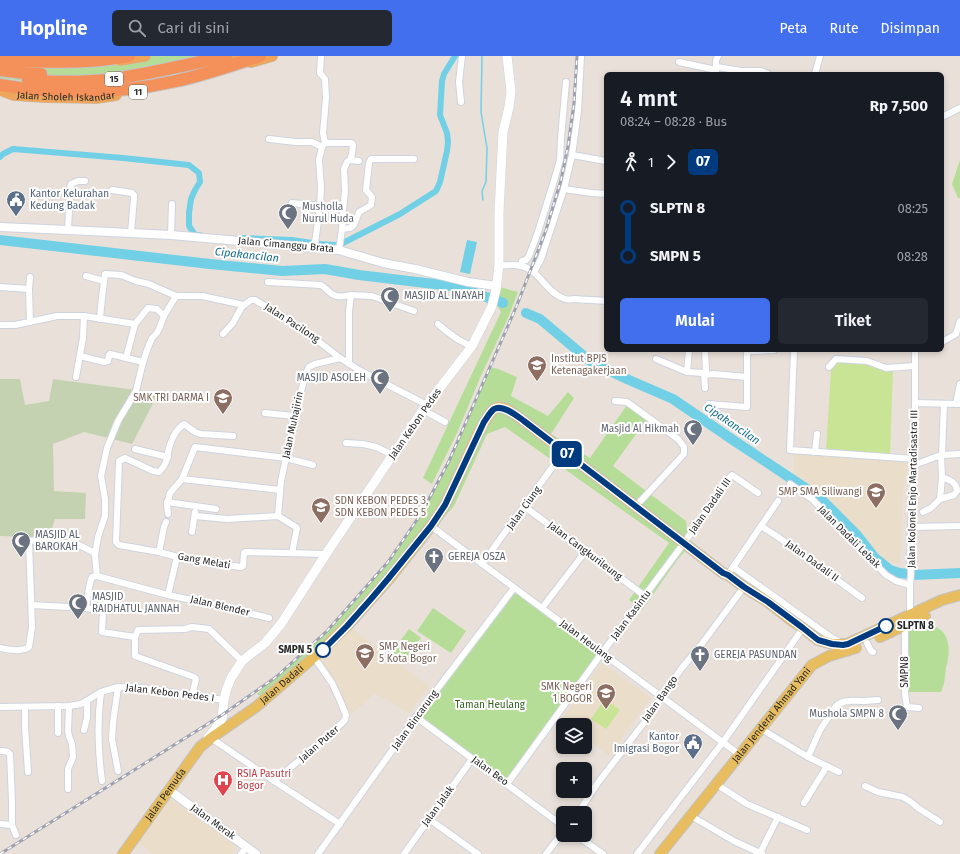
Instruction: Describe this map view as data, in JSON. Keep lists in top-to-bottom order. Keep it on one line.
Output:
{"streets":{"highway":["15","11","Jalan Sholeh Iskandar"],"main road":["Jalan Kebon Pedes","Jalan Dadali","Jalan Jenderal Ahmad Yani","Jalan Pemuda"],"street":["Jalan Cimanggu Brata","Jalan Pacilong","Jalan Muhajirin","Jalan Kolonel Enjo Martadisastra III","Jalan Dadali III","Jalan Ciung","Jalan Dadali Lebak","Jalan Cangkurileung","Gang Melati","Jalan Dadali II","Jalan Blender","Jalan Kasintu","Jalan Heulang","SMPN8","Jalan Kebon Pedes I","Jalan Bango","Jalan Bincarung","Jalan Puter","Jalan Beo","Jalan Jalak","Jalan Merak"]},"crossings":[["15","Jalan Sholeh Iskandar"],["Jalan Cimanggu Brata","Jalan Kebon Pedes"],["Jalan Pacilong","Jalan Kebon Pedes"],["Jalan Pacilong","Jalan Muhajirin"],["Jalan Kebon Pedes","Gang Melati"],["Jalan Kebon Pedes","Jalan Blender"],["Jalan Kebon Pedes","Jalan Kebon Pedes I"],["Jalan Kebon Pedes","Jalan Pemuda"],["Jalan Kolonel Enjo Martadisastra III","Jalan Dadali Lebak"],["Jalan Kolonel Enjo Martadisastra III","SMPN8"],["Jalan Kolonel Enjo Martadisastra III","Jalan Jenderal Ahmad Yani"],["Jalan Dadali III","Jalan Kasintu"],["Jalan Dadali III","Jalan Dadali"],["Jalan Ciung","Jalan Cangkurileung"],["Jalan Ciung","Jalan Heulang"],["Jalan Ciung","Jalan Dadali"],["Jalan Cangkurileung","Jalan Kasintu"],["Jalan Kasintu","Jalan Heulang"],["Jalan Kasintu","Jalan Dadali"],["Jalan Kasintu","Jalan Beo"],["Jalan Heulang","Jalan Dadali"],["Jalan Heulang","Jalan Bango"],["Jalan Heulang","Jalan Jenderal Ahmad Yani"],["Jalan Heulang","Jalan Bincarung"],["SMPN8","Jalan Jenderal Ahmad Yani"],["Jalan Dadali","Jalan Bango"],["Jalan Dadali","Jalan Jenderal Ahmad Yani"],["Jalan Dadali","Jalan Puter"],["Jalan Dadali","Jalan Pemuda"],["Jalan Bincarung","Jalan Beo"],["Jalan Beo","Jalan Jalak"],["Jalan Pemuda","Jalan Merak"]],"water":["Cipakancilan"],"parks":["Taman Heulang"],"places":{"public building":["Kantor Kelurahan Kedung Badak","Kantor Imigrasi Bogor"],"mosque":["Musholla Nurul Huda","MASJID AL INAYAH","MASJID ASOLEH","Masjid Al Hikmah","MASJID AL BAROKAH","MASJID RAIDHATUL JANNAH","Mushola SMPN 8"],"school or university":["Institut BPJS Ketenagakerjaan","SMK TRI DARMA I","SMP SMA Siliwangi","SDN KEBON PEDES 3, SDN KEBON PEDES 5","SMP Negeri 5 Kota Bogor","SMK Negeri 1 BOGOR"],"church":["GEREJA OSZA","GEREJA PASUNDAN"],"other":["SLPTN 8","SMPN 5"],"hospital":["RSIA Pasutri Bogor"]},"lines":["bus line 07"],"page":{"header":"Hopline","search":"Cari di sini","nav":["Peta","Rute","Disimpan"],"on_map":"07","heading":["4 mnt","08:24 – 08:28 · Bus","Rp 7,500"],"legs":["1","07"],"list":[{"name":"SLPTN 8","value":"08:25"},{"name":"SMPN 5","value":"08:28"}],"buttons":["Mulai","Tiket"],"map_buttons":["+","−"]}}
